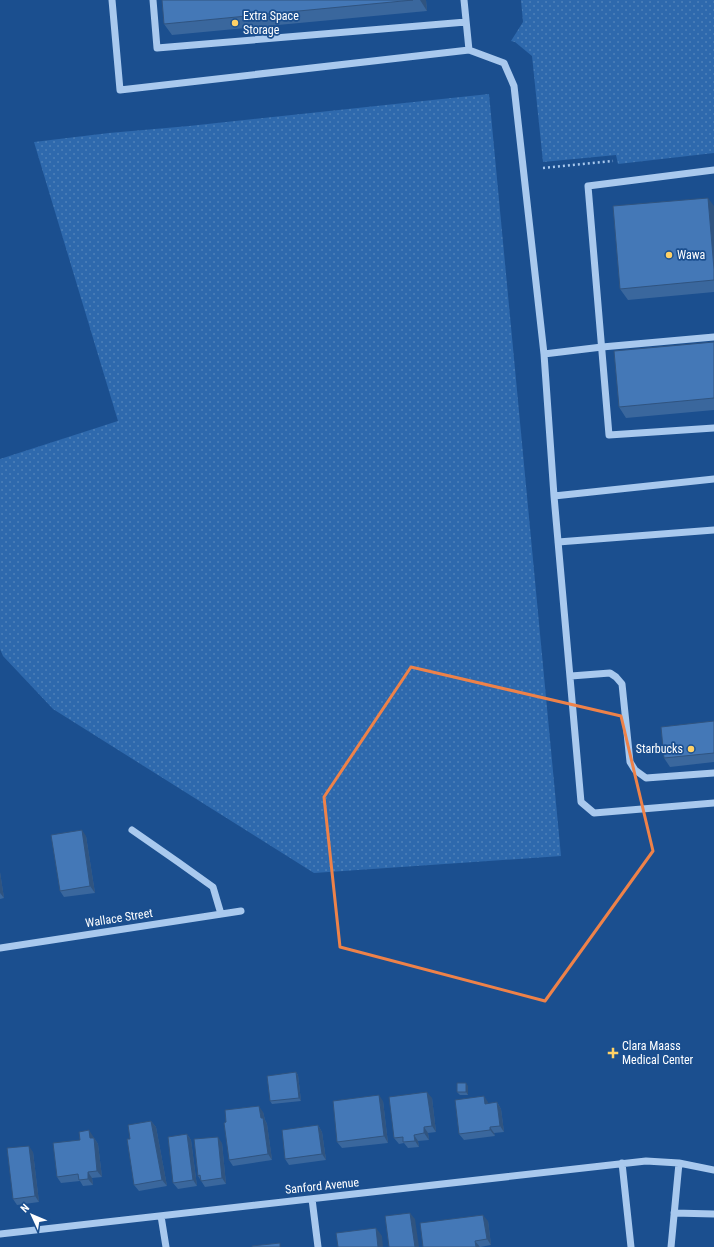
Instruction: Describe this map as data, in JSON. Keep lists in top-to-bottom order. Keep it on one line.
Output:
{"streets":{"street":["Wallace Street","Sanford Avenue"]},"places":{"other":["Extra Space Storage","Wawa","Starbucks"],"health":["Clara Maass Medical Center"]},"north":"top left"}
